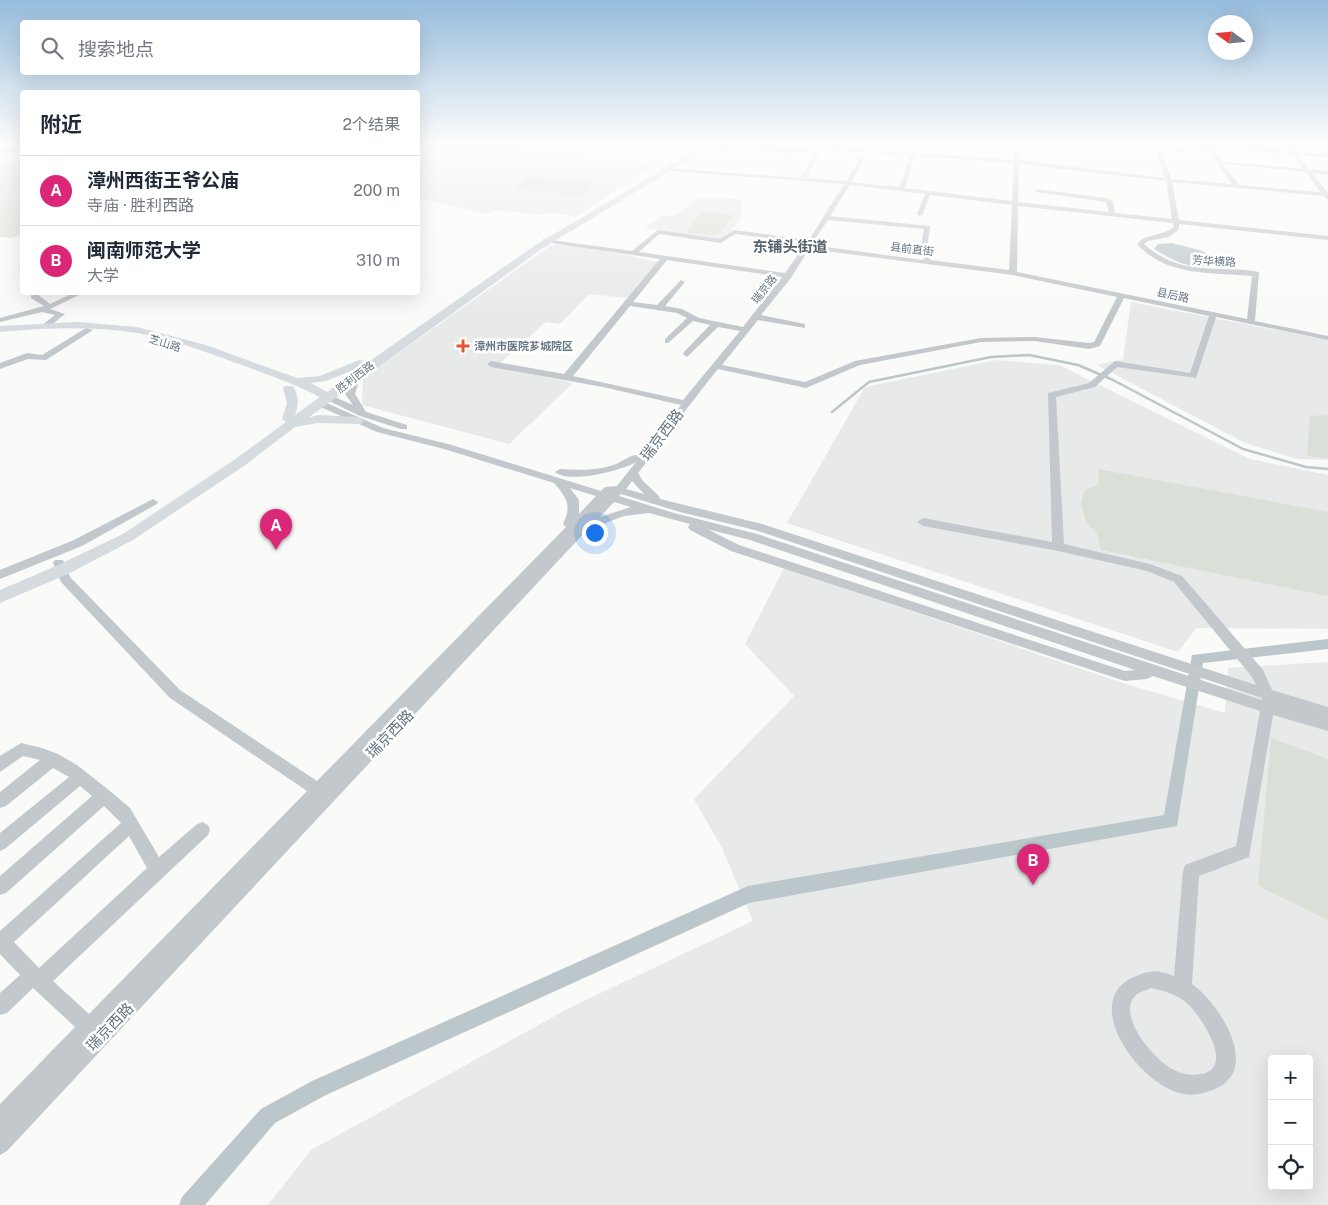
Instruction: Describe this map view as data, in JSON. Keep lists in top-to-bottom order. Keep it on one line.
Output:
{"streets":{"main road":["芝山路","胜利西路"],"street":["县前直街","芳华横路","瑞京路","县后路","瑞京西路"]},"crossings":[["县前直街","瑞京路"],["县前直街","县后路"],["芳华横路","县后路"],["瑞京路","瑞京西路"],["芝山路","胜利西路"]],"districts":["东铺头街道"],"places":{"health":["漳州市医院芗城院区"]},"north":"left","page":{"search":"搜索地点","heading":["附近","2个结果"],"list":[{"mark":"A","name":"漳州西街王爷公庙","note":"寺庙 · 胜利西路","value":"200 m"},{"mark":"B","name":"闽南师范大学","note":"大学","value":"310 m"}],"pins":["A","B"],"map_buttons":["+","−"]}}
